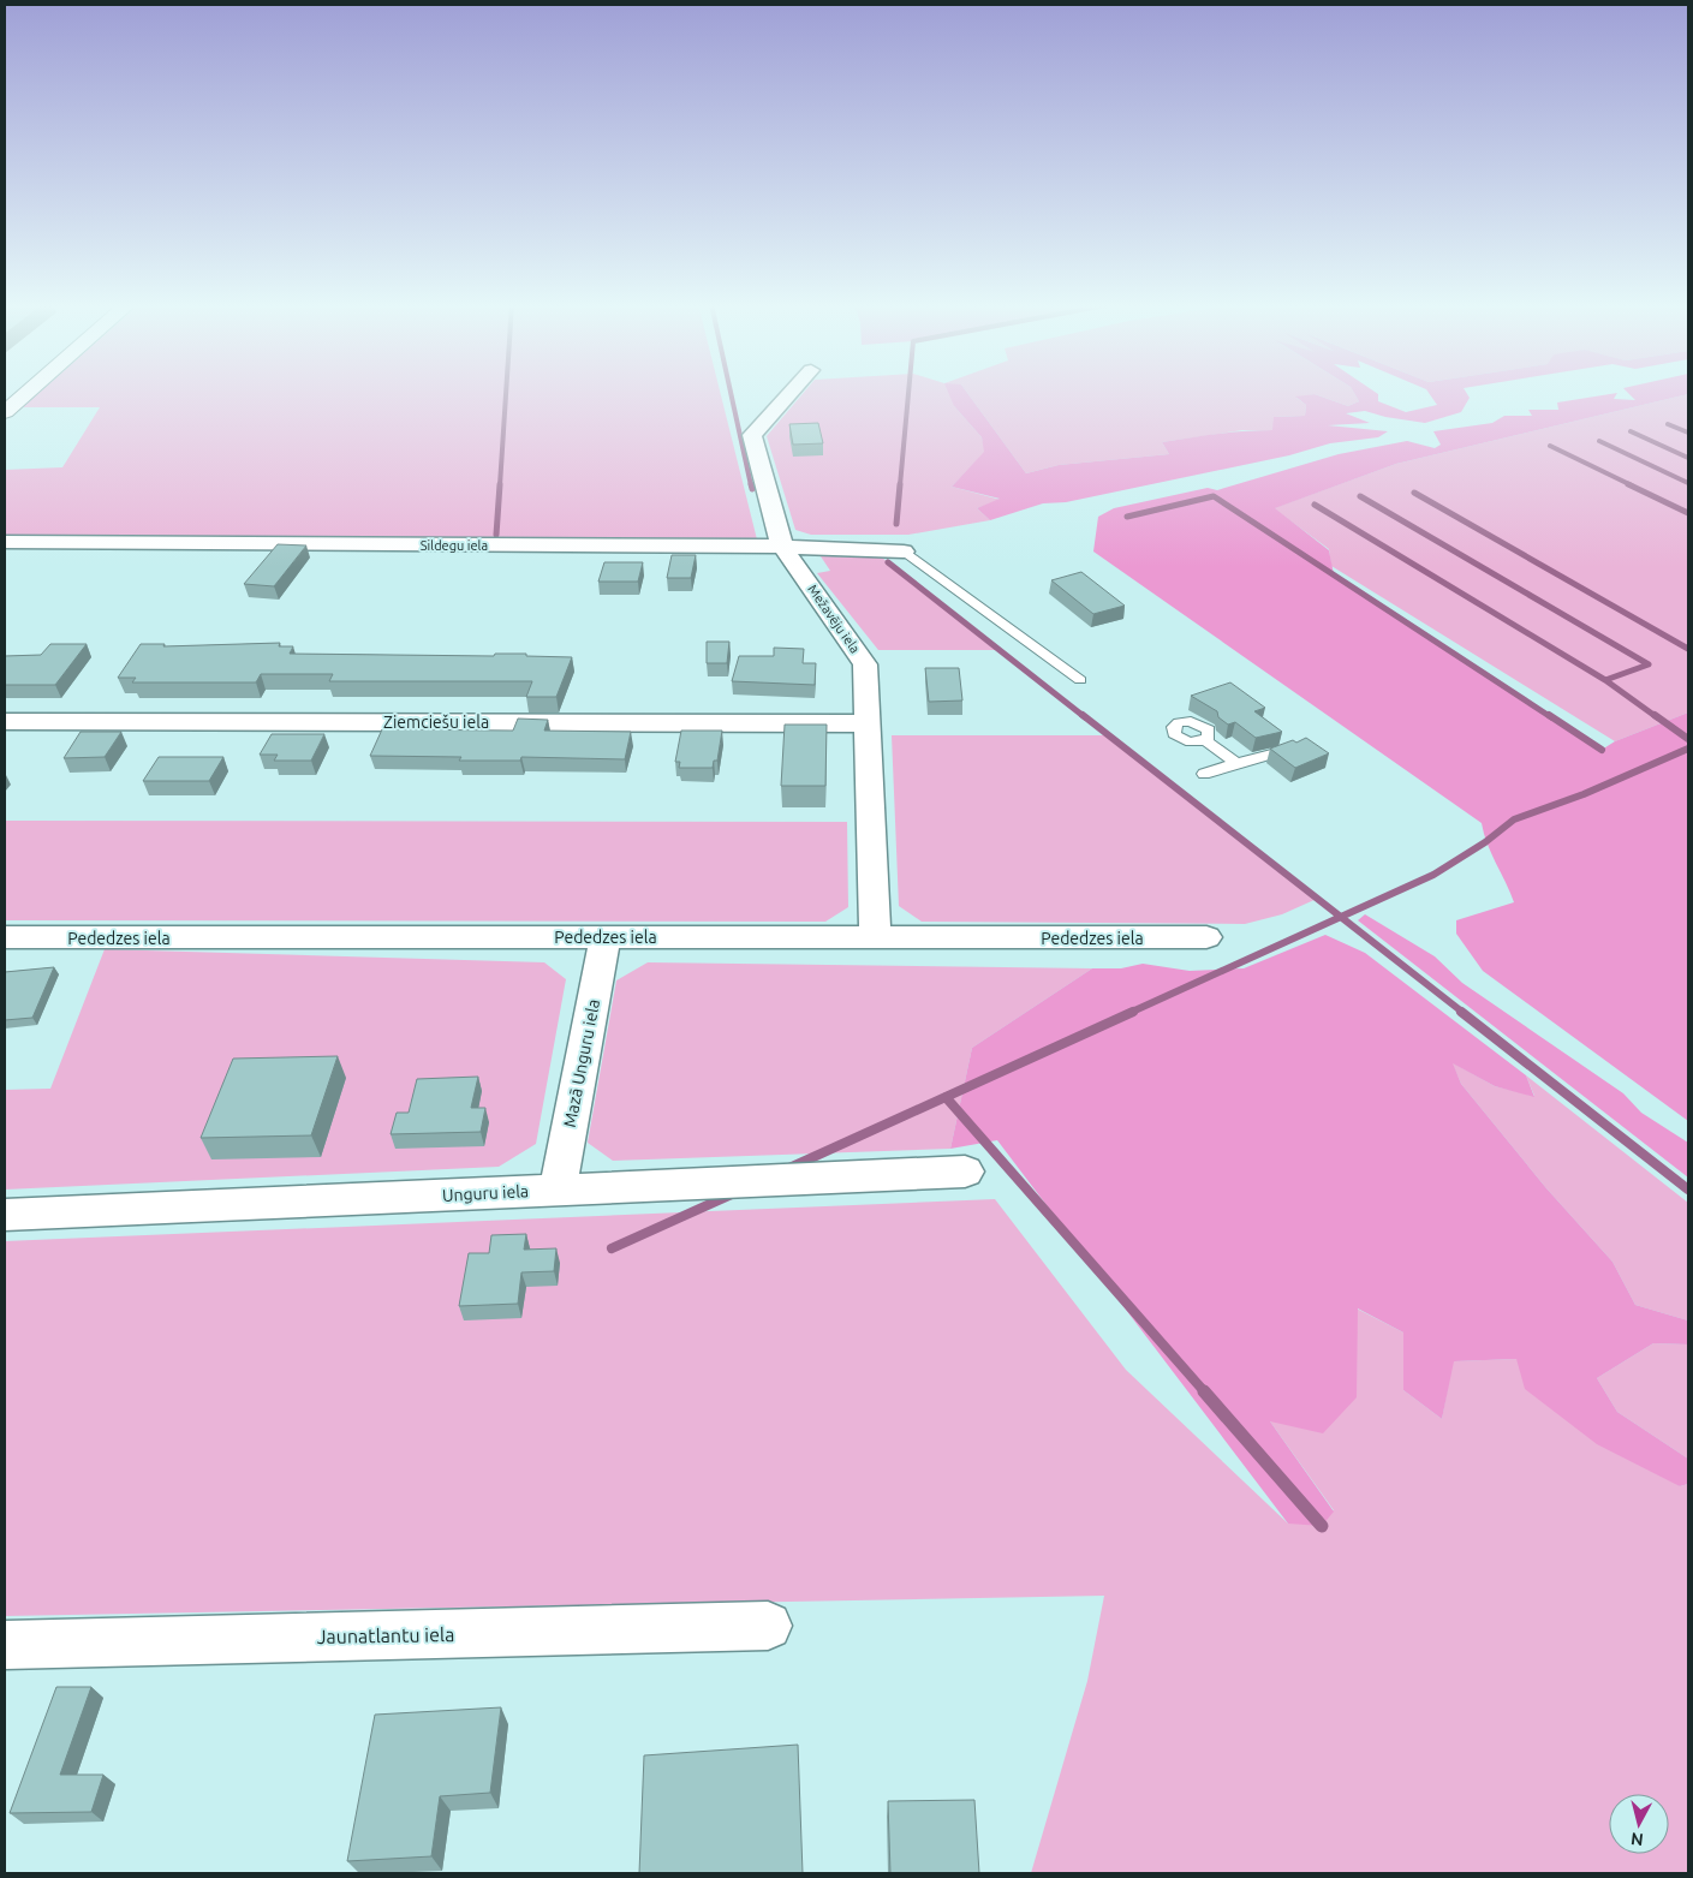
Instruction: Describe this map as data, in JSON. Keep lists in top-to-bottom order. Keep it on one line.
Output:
{"streets":{"street":["Sildegu iela","Mežavēju iela","Ziemciešu iela","Pededzes iela","Mazā Unguru iela","Unguru iela","Jaunatlantu iela"]},"crossings":[["Sildegu iela","Mežavēju iela"],["Mežavēju iela","Ziemciešu iela"],["Mežavēju iela","Pededzes iela"],["Pededzes iela","Mazā Unguru iela"],["Mazā Unguru iela","Unguru iela"]],"north":"bottom"}
